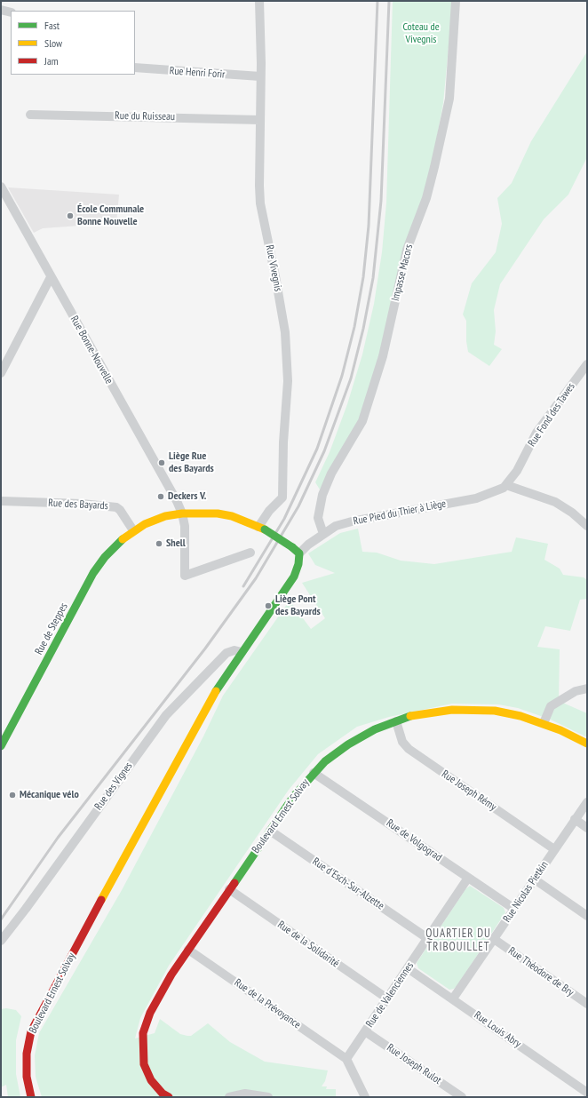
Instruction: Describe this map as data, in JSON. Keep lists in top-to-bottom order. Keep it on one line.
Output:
{"streets":{"street":["Rue Henri Forir","Rue du Ruisseau","Rue Vivegnis","Impasse Macors","Rue Bonne-Nouvelle","Rue Fond des Tawes","Rue des Bayards","Rue Pied du Thier à Liège","Rue de Steppes","Rue des Vignes","Rue Joseph Rémy","Boulevard Ernest Solvay","Rue de Volgograd","Rue d'Esch-Sur-Alzette","Rue Nicolas Pietkin","Rue de la Solidarité","Rue Théodore de Bry","Rue de Valenciennes","Rue de la Prévoyance","Rue Louis Abry","Rue Joseph Rulot"]},"crossings":[["Rue Henri Forir","Rue Vivegnis"],["Rue du Ruisseau","Rue Vivegnis"],["Impasse Macors","Rue Pied du Thier à Liège"],["Rue Fond des Tawes","Rue Pied du Thier à Liège"],["Rue des Bayards","Rue de Steppes"],["Rue Pied du Thier à Liège","Boulevard Ernest Solvay"],["Rue des Vignes","Boulevard Ernest Solvay"],["Rue Joseph Rémy","Boulevard Ernest Solvay"],["Rue Joseph Rémy","Rue Nicolas Pietkin"],["Boulevard Ernest Solvay","Rue de Volgograd"],["Boulevard Ernest Solvay","Rue d'Esch-Sur-Alzette"],["Boulevard Ernest Solvay","Rue de la Solidarité"],["Boulevard Ernest Solvay","Rue de la Prévoyance"],["Rue de Volgograd","Rue Nicolas Pietkin"],["Rue de Volgograd","Rue de Valenciennes"],["Rue d'Esch-Sur-Alzette","Rue de Valenciennes"],["Rue Nicolas Pietkin","Rue Théodore de Bry"],["Rue Nicolas Pietkin","Rue Louis Abry"],["Rue de la Solidarité","Rue de Valenciennes"],["Rue de Valenciennes","Rue de la Prévoyance"],["Rue de Valenciennes","Rue Louis Abry"],["Rue de Valenciennes","Rue Joseph Rulot"]],"districts":["QUARTIER DU TRIBOUILLET"],"parks":["Coteau de Vivegnis"],"places":["École Communale Bonne Nouvelle","Liège Rue des Bayards","Deckers V.","Shell","Liège Pont des Bayards","Mécanique vélo"],"legend":["Fast","Slow","Jam"]}
